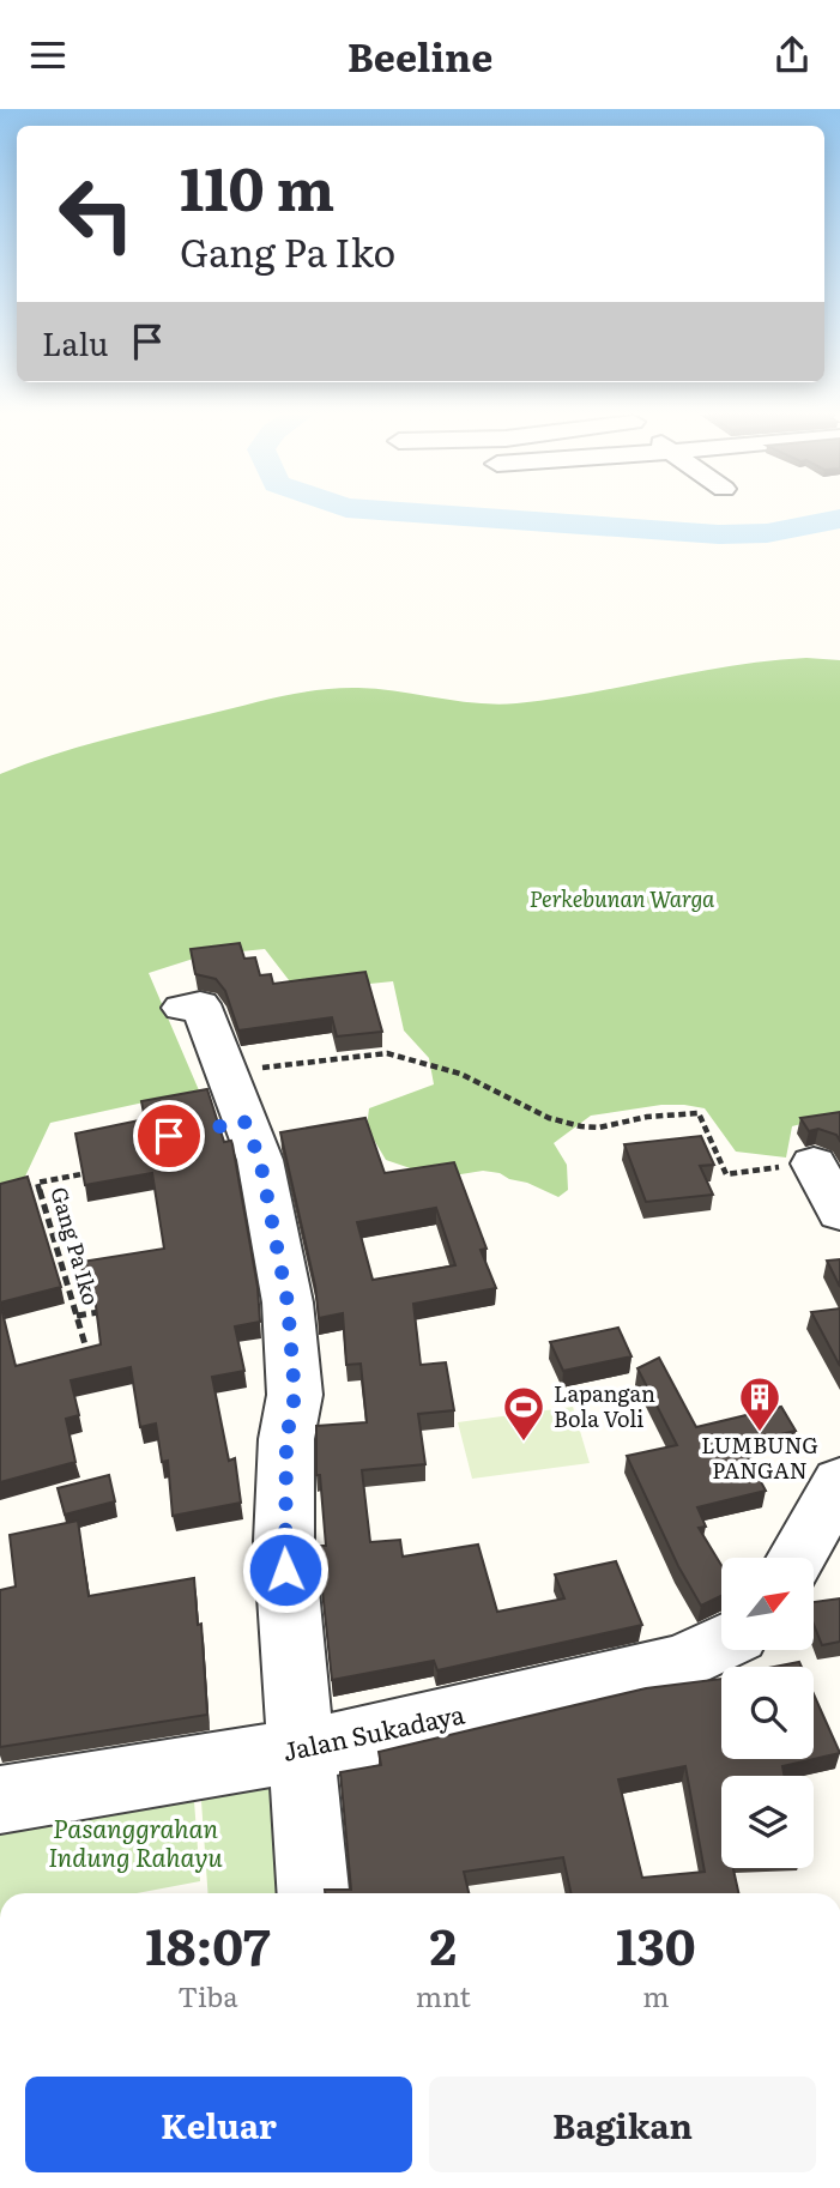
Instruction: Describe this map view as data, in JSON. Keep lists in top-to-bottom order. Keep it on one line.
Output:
{"streets":{"street":["Jalan Sukadaya"],"path":["Gang Pa Iko"]},"parks":["Perkebunan Warga","Pasanggrahan Indung Rahayu"],"places":{"building":["LUMBUNG PANGAN"],"sports":["Lapangan Bola Voli"]},"north":"top right","page":{"header":"Beeline","turn":["110 m","Gang Pa Iko"],"then":"Lalu","eta":["18:07","Tiba","2","mnt","130","m"],"buttons":["Keluar","Bagikan"]}}
